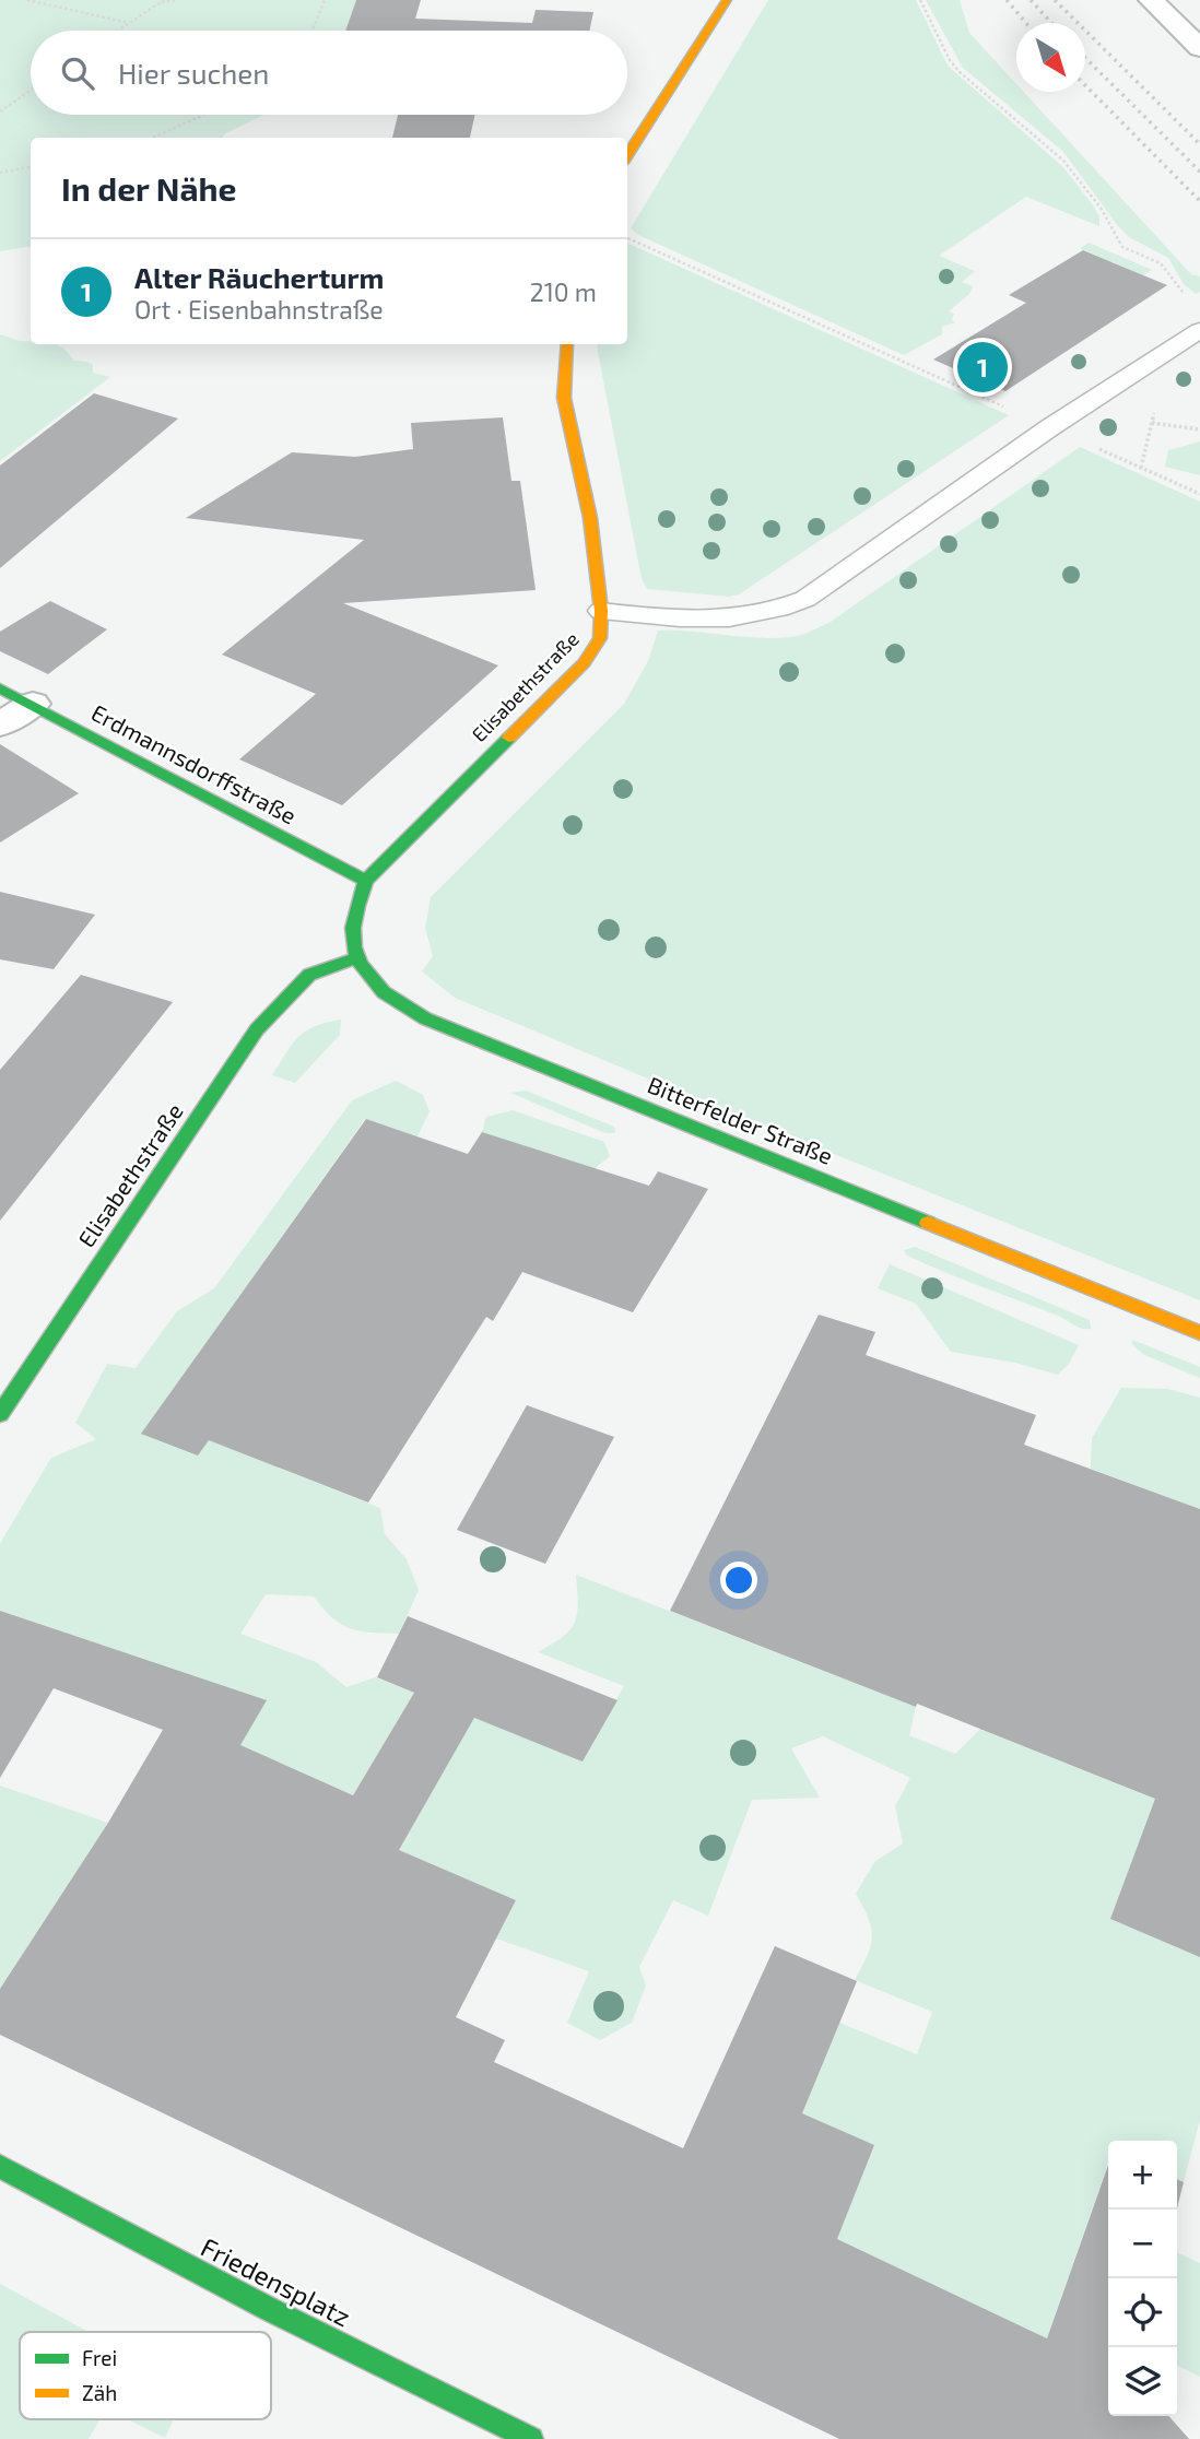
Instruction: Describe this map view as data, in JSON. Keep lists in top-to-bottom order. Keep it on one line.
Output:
{"streets":{"street":["Elisabethstraße","Erdmannsdorffstraße","Bitterfelder Straße","Friedensplatz"]},"crossings":[["Elisabethstraße","Erdmannsdorffstraße"],["Elisabethstraße","Bitterfelder Straße"]],"legend":["Frei","Zäh"],"north":"bottom right","page":{"search":"Hier suchen","heading":"In der Nähe","list":[{"mark":"1","name":"Alter Räucherturm","note":"Ort · Eisenbahnstraße","value":"210 m"}],"pins":"1","map_buttons":["+","−"]}}
